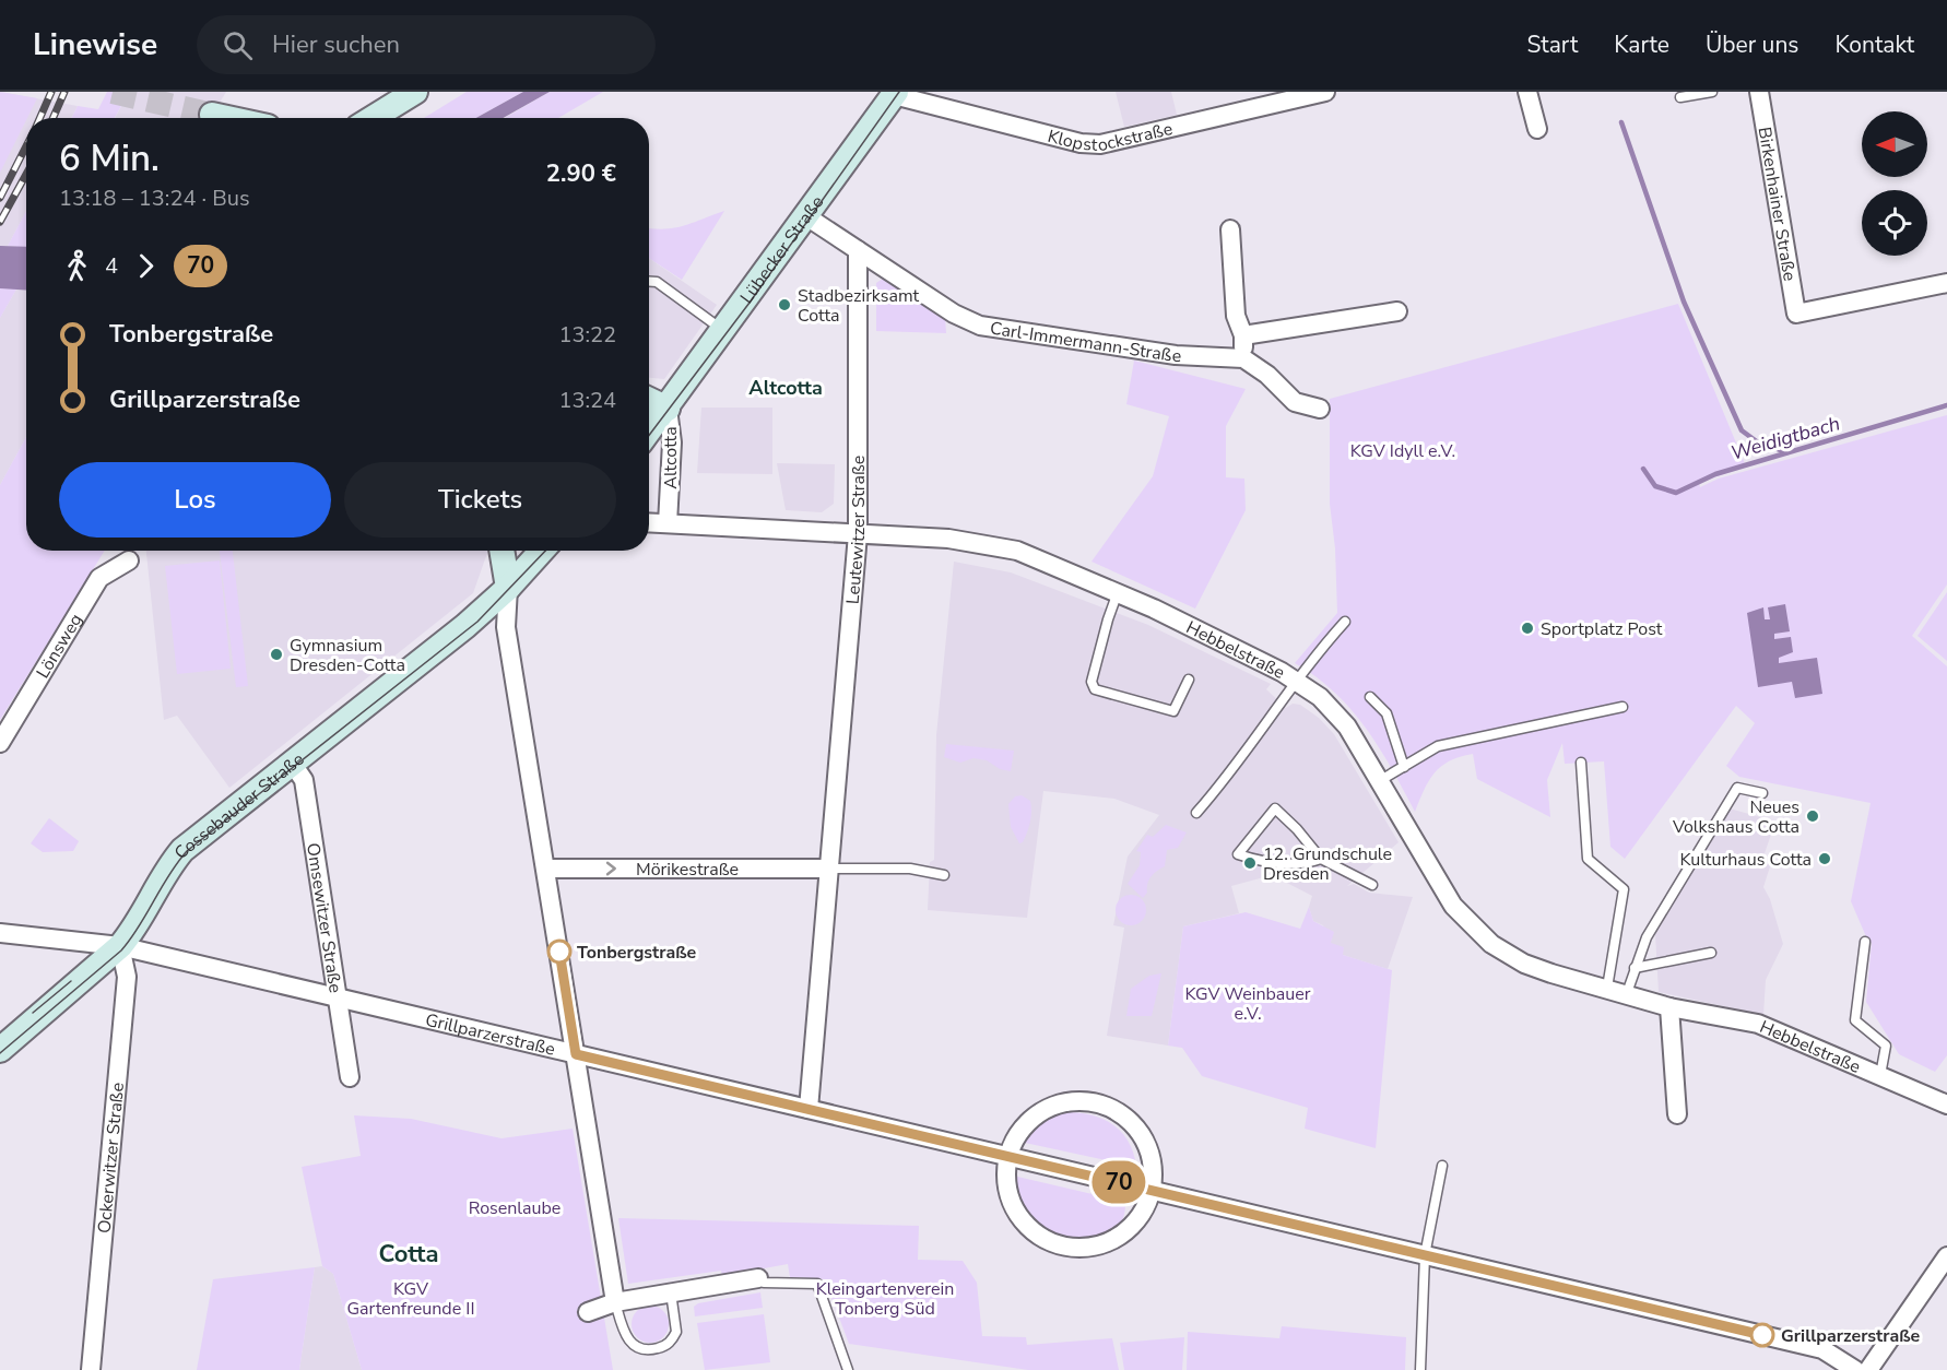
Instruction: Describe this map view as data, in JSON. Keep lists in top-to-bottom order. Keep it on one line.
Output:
{"streets":{"main road":["Lübecker Straße","Altcotta","Cossebauder Straße"],"street":["Klopstockstraße","Birkenhainer Straße","Carl-Immermann-Straße","Leutewitzer Straße","Lönsweg","Hebbelstraße","Mörikestraße","Omsewitzer Straße","Grillparzerstraße","Ockerwitzer Straße"]},"crossings":[["Klopstockstraße","Lübecker Straße"],["Lübecker Straße","Altcotta"],["Carl-Immermann-Straße","Leutewitzer Straße"],["Altcotta","Hebbelstraße"],["Leutewitzer Straße","Hebbelstraße"],["Leutewitzer Straße","Mörikestraße"],["Leutewitzer Straße","Grillparzerstraße"],["Cossebauder Straße","Omsewitzer Straße"],["Cossebauder Straße","Grillparzerstraße"],["Cossebauder Straße","Ockerwitzer Straße"],["Omsewitzer Straße","Grillparzerstraße"],["Grillparzerstraße","Ockerwitzer Straße"]],"one_way":["Mörikestraße"],"districts":["Altcotta","Cotta"],"water":["Weidigtbach"],"parks":["KGV Idyll e.V.","KGV Weinbauer e.V.","Rosenlaube","KGV Gartenfreunde II","Kleingartenverein Tonberg Süd"],"places":["Stadbezirksamt Cotta","Sportplatz Post","Gymnasium Dresden-Cotta","Neues Volkshaus Cotta","Kulturhaus Cotta","12. Grundschule Dresden","Tonbergstraße","Grillparzerstraße"],"lines":["bus line 70"],"north":"left","page":{"header":"Linewise","search":"Hier suchen","nav":["Start","Karte","Über uns","Kontakt"],"on_map":"70","heading":["6 Min.","13:18 – 13:24 · Bus","2.90 €"],"legs":["4","70"],"list":[{"name":"Tonbergstraße","value":"13:22"},{"name":"Grillparzerstraße","value":"13:24"}],"buttons":["Los","Tickets"]}}
